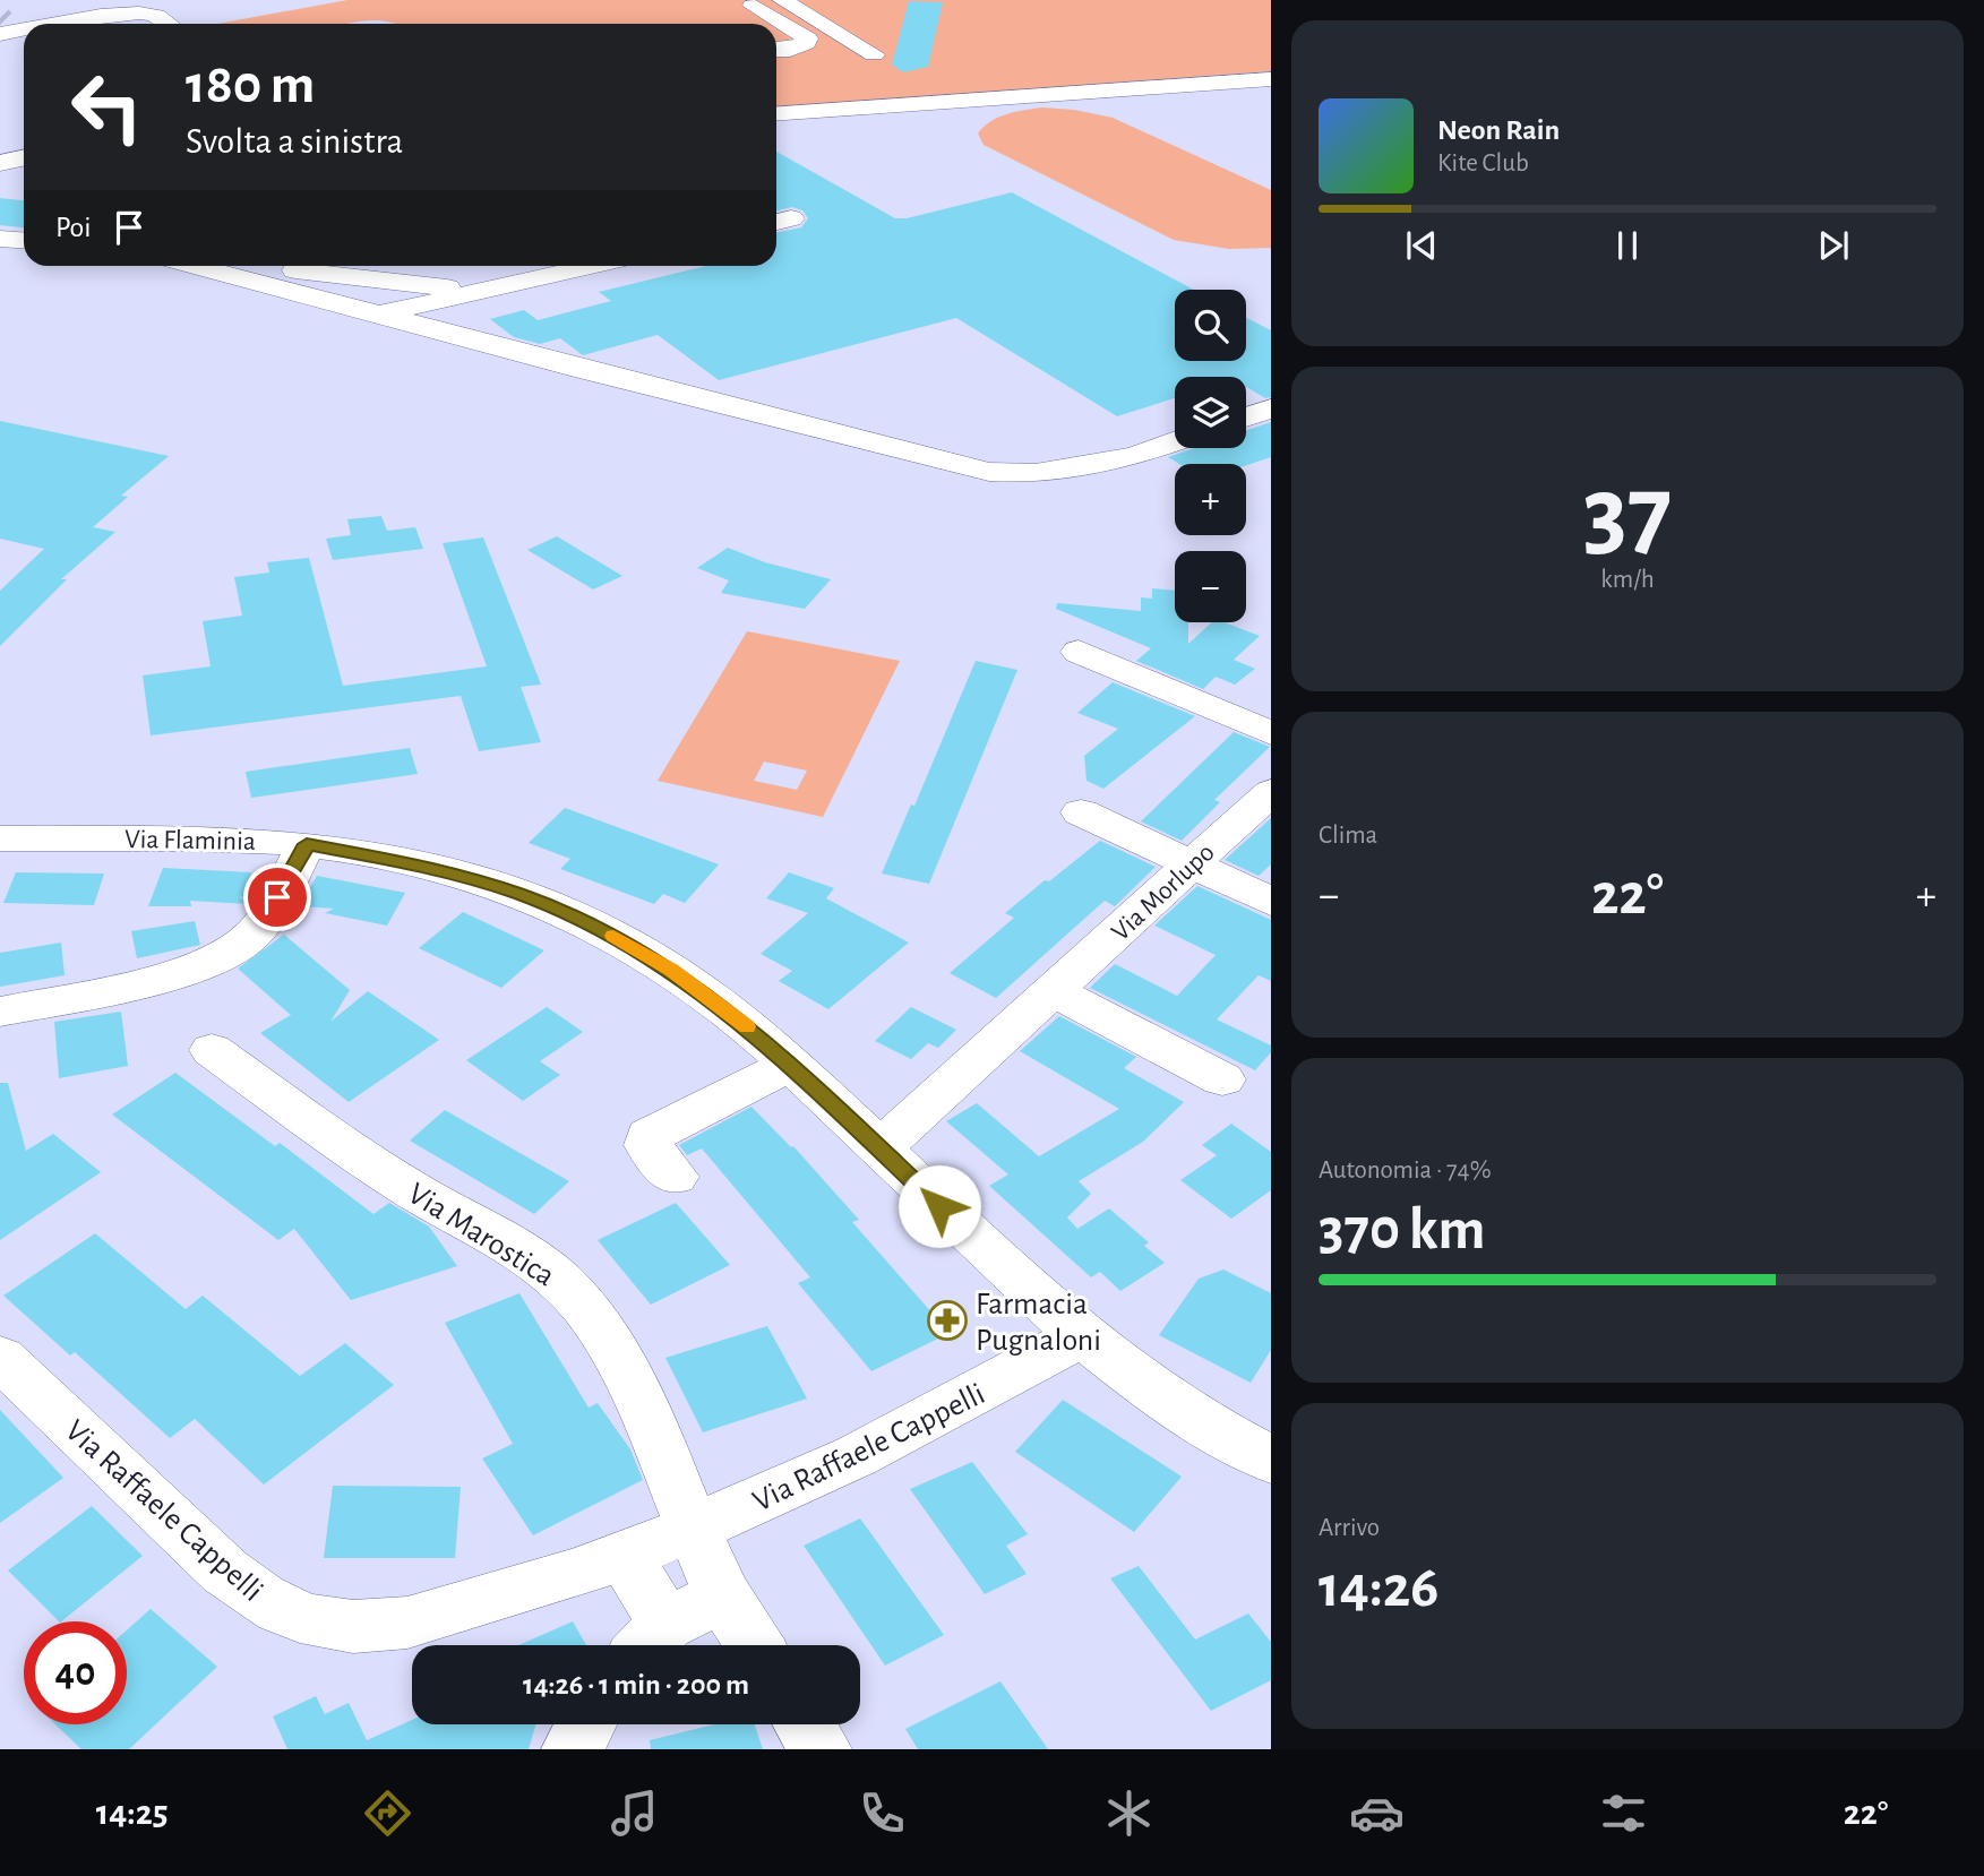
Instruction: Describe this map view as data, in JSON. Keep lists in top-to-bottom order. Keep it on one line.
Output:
{"streets":{"street":["Via Flaminia","Via Morlupo","Via Marostica","Via Raffaele Cappelli"]},"crossings":[["Via Flaminia","Via Morlupo"],["Via Flaminia","Via Raffaele Cappelli"],["Via Marostica","Via Raffaele Cappelli"]],"places":{"pharmacy":["Farmacia Pugnaloni"]},"page":{"turn":["180 m","Svolta a sinistra"],"song":["Neon Rain","Kite Club"],"then":"Poi","map_buttons":["+","−"],"tile":[["37","km/h"],"Clima",["Autonomia · 74%","370 km"],["Arrivo","14:26"]],"heat":["−","22°","+"],"limit":"40","trip":"14:26 · 1 min · 200 m","tabs":["14:25","22°"]}}
